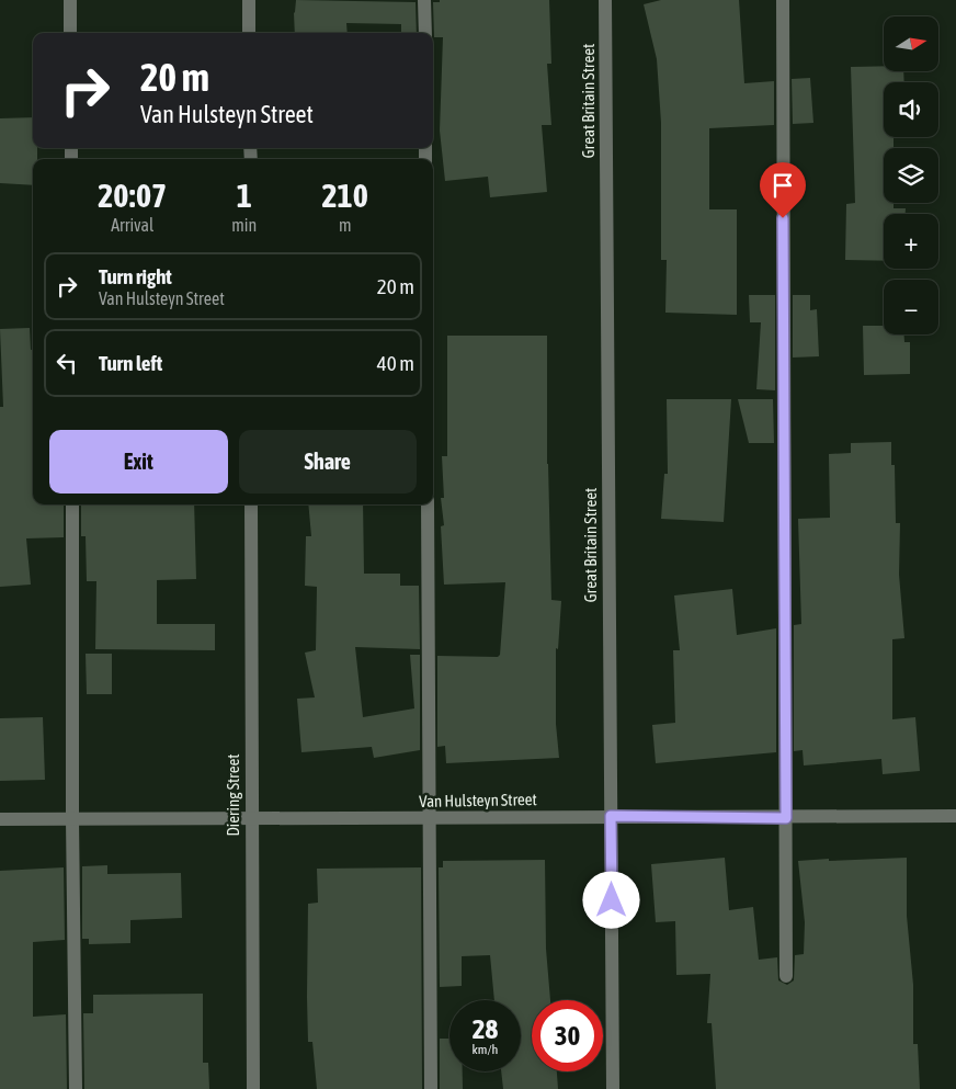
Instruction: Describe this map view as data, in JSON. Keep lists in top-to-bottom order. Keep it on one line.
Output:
{"streets":{"street":["Great Britain Street","Diering Street","Van Hulsteyn Street"]},"crossings":[["Great Britain Street","Van Hulsteyn Street"],["Diering Street","Van Hulsteyn Street"]],"north":"right","page":{"map_buttons":["+","−"],"turn":["20 m","Van Hulsteyn Street"],"eta":["20:07","Arrival","1","min","210","m"],"list":[{"name":"Turn right","note":"Van Hulsteyn Street","value":"20 m"},{"name":"Turn left","value":"40 m"}],"buttons":["Exit","Share"],"speed":"28 km/h","limit":"30"}}
